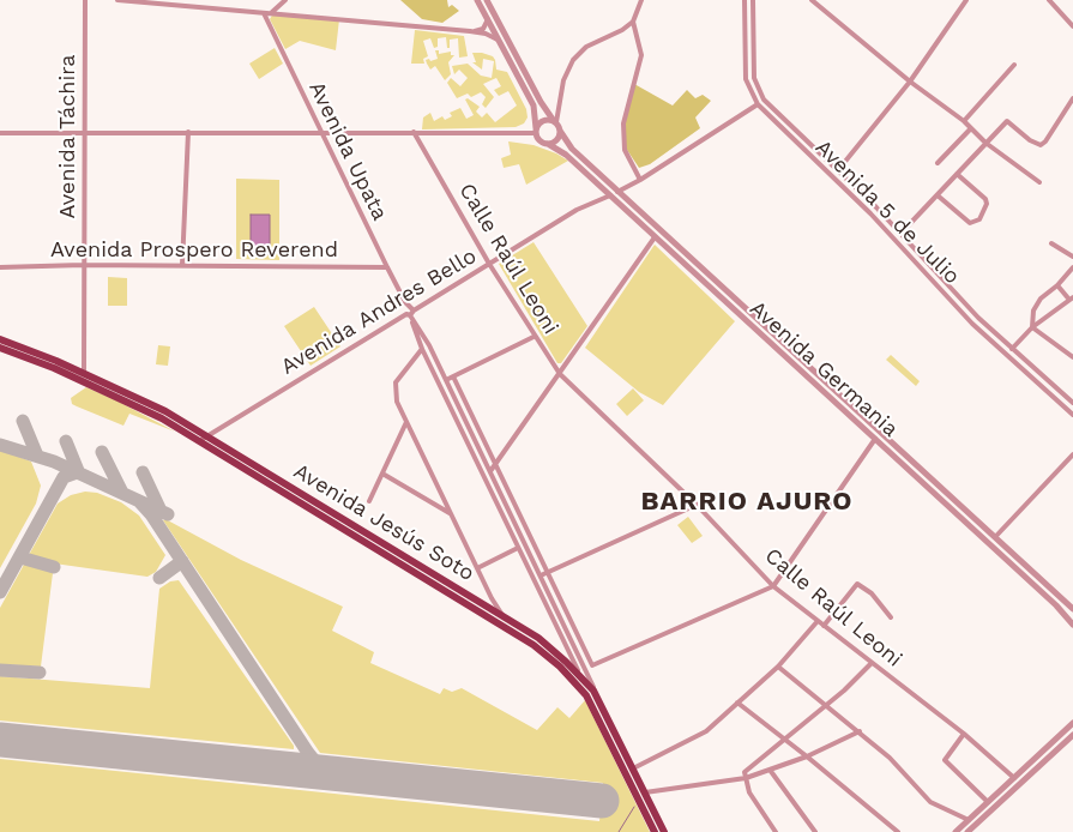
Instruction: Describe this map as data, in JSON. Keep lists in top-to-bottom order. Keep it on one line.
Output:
{"streets":{"main road":["Avenida Jesús Soto"],"street":["Avenida Táchira","Avenida Upata","Avenida 5 de Julio","Avenida Prospero Reverend","Calle Raúl Leoni","Avenida Andres Bello","Avenida Germania"]},"crossings":[["Avenida Táchira","Avenida Prospero Reverend"],["Avenida Táchira","Avenida Jesús Soto"],["Avenida Upata","Avenida Prospero Reverend"],["Avenida Upata","Avenida Andres Bello"],["Calle Raúl Leoni","Avenida Andres Bello"],["Avenida Andres Bello","Avenida Germania"],["Avenida Andres Bello","Avenida Jesús Soto"]],"districts":["BARRIO AJURO"]}
